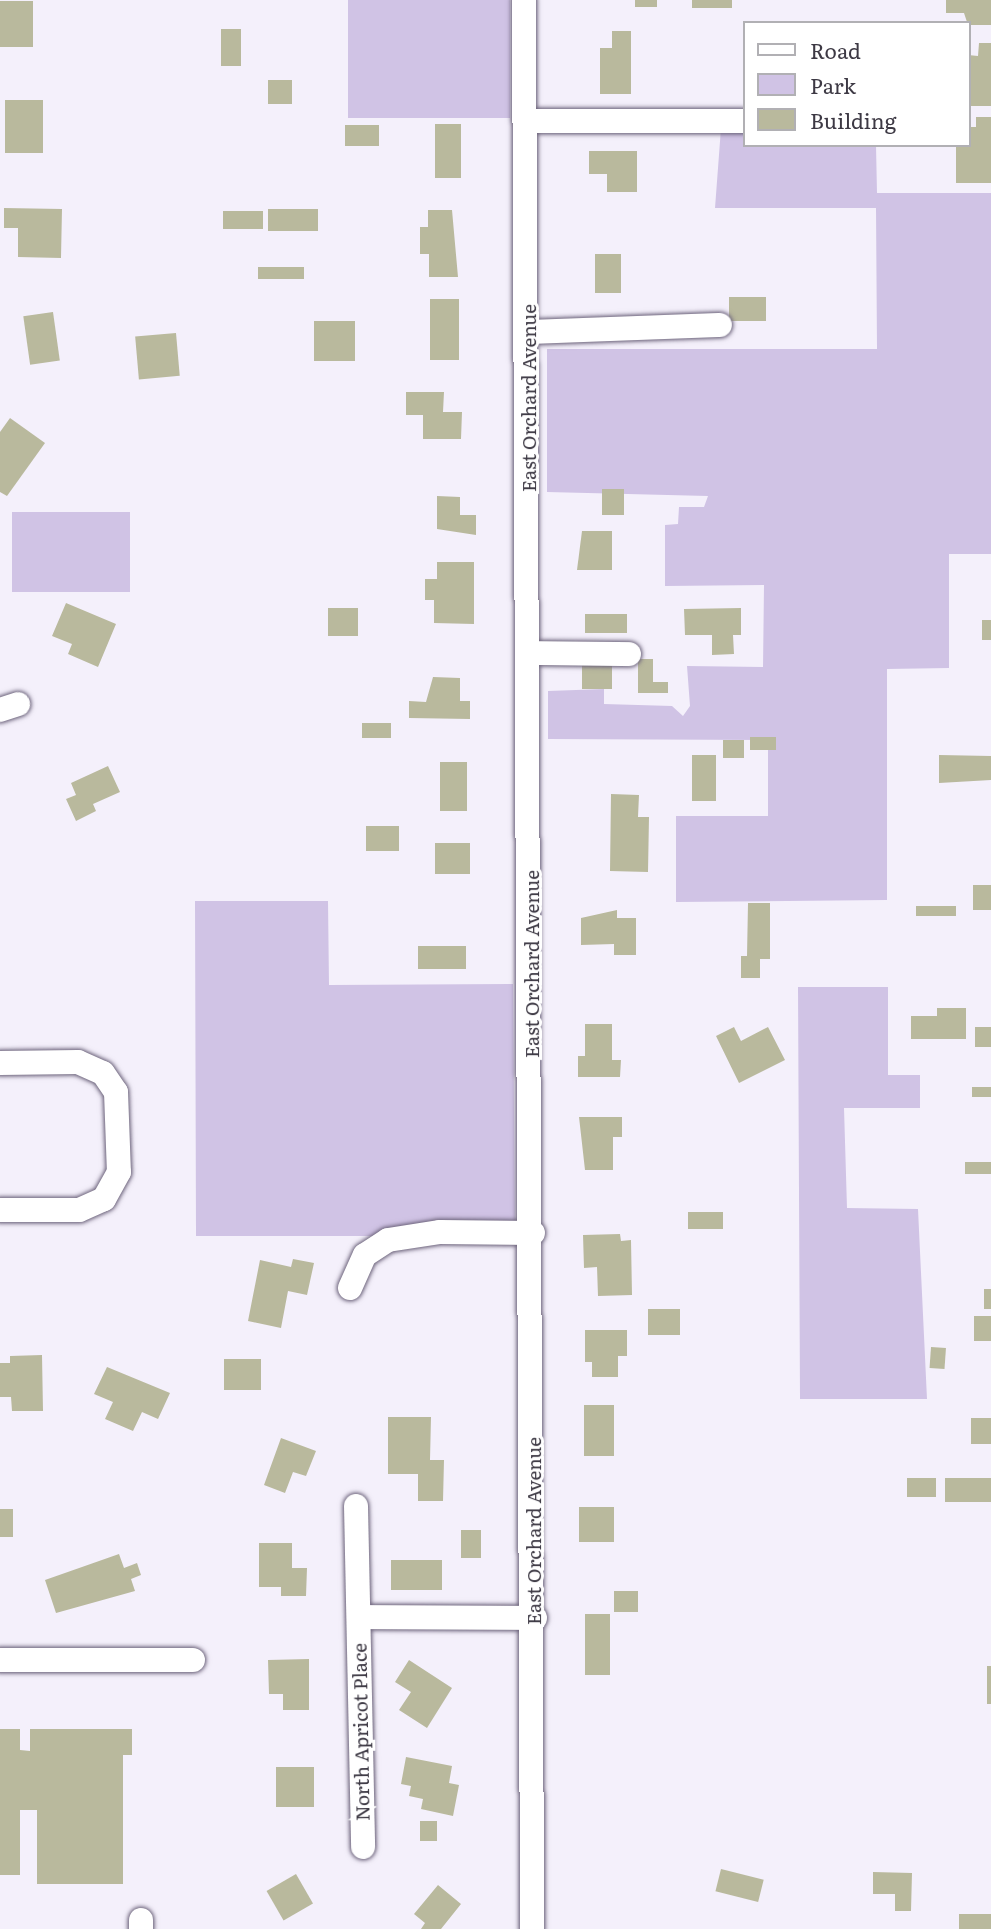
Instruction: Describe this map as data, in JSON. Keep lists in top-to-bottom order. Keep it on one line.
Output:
{"streets":{"street":["East Orchard Avenue","North Apricot Place"]},"crossings":[["East Orchard Avenue","North Apricot Place"]],"legend":["Road","Park","Building"]}
